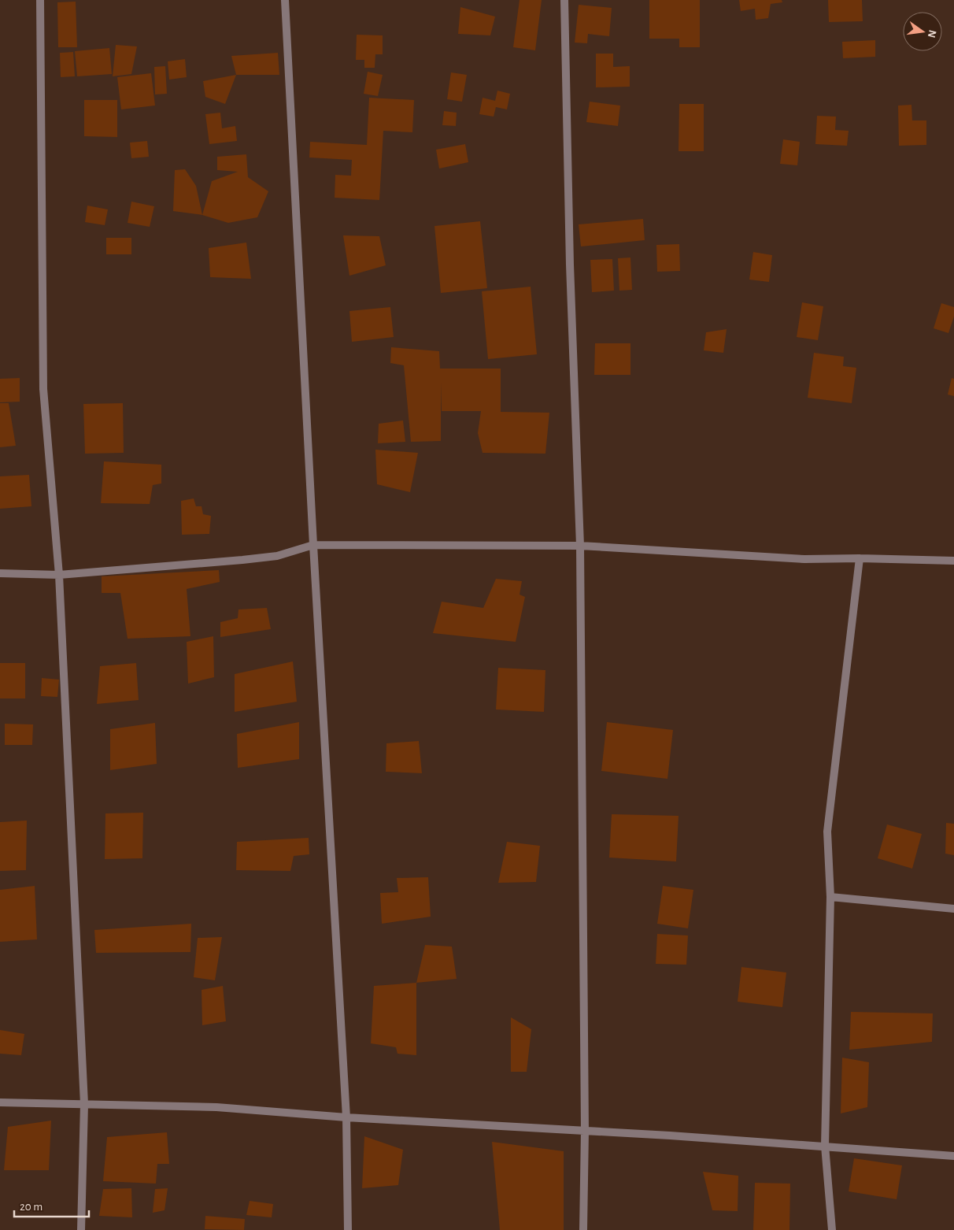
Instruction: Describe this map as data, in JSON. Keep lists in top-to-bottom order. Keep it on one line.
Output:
{"scale_bar":"20 m","north":"right"}
